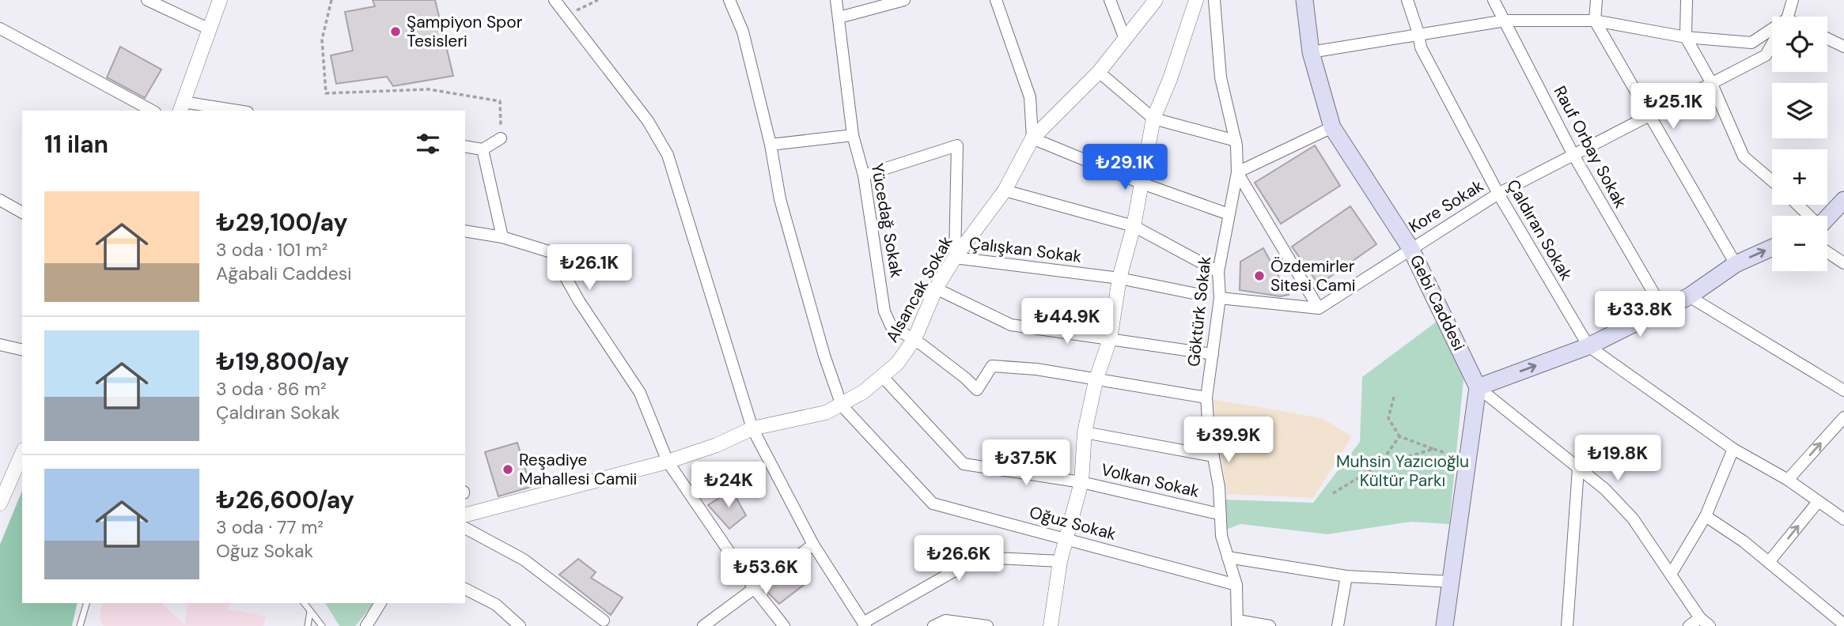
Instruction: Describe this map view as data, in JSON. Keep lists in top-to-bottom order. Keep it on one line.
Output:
{"streets":{"main road":["Gebi Caddesi"],"street":["Rauf Orbay Sokak","Kore Sokak","Yücedağ Sokak","Çaldıran Sokak","Çalışkan Sokak","Alsancak Sokak","Göktürk Sokak","Volkan Sokak","Oğuz Sokak"]},"crossings":[["Rauf Orbay Sokak","Kore Sokak"],["Kore Sokak","Çaldıran Sokak"],["Kore Sokak","Gebi Caddesi"],["Yücedağ Sokak","Çalışkan Sokak"],["Yücedağ Sokak","Alsancak Sokak"],["Yücedağ Sokak","Göktürk Sokak"],["Çalışkan Sokak","Alsancak Sokak"],["Alsancak Sokak","Volkan Sokak"],["Alsancak Sokak","Oğuz Sokak"],["Göktürk Sokak","Volkan Sokak"],["Göktürk Sokak","Oğuz Sokak"]],"parks":["Muhsin Yazıcıoğlu Kültür Parkı"],"places":["Şampiyon Spor Tesisleri","Özdemirler Sitesi Cami","Reşadiye Mahallesi Camii"],"page":{"map_buttons":["+","−"],"price":["₺25.1K","₺29.1K","₺26.1K","₺33.8K","₺44.9K","₺39.9K","₺19.8K","₺37.5K","₺24K","₺26.6K","₺53.6K"],"heading":"11 ilan","list":[{"name":"₺29,100/ay","note":"3 oda · 101 m² · Ağabali Caddesi"},{"name":"₺19,800/ay","note":"3 oda · 86 m² · Çaldıran Sokak"},{"name":"₺26,600/ay","note":"3 oda · 77 m² · Oğuz Sokak"}]}}
